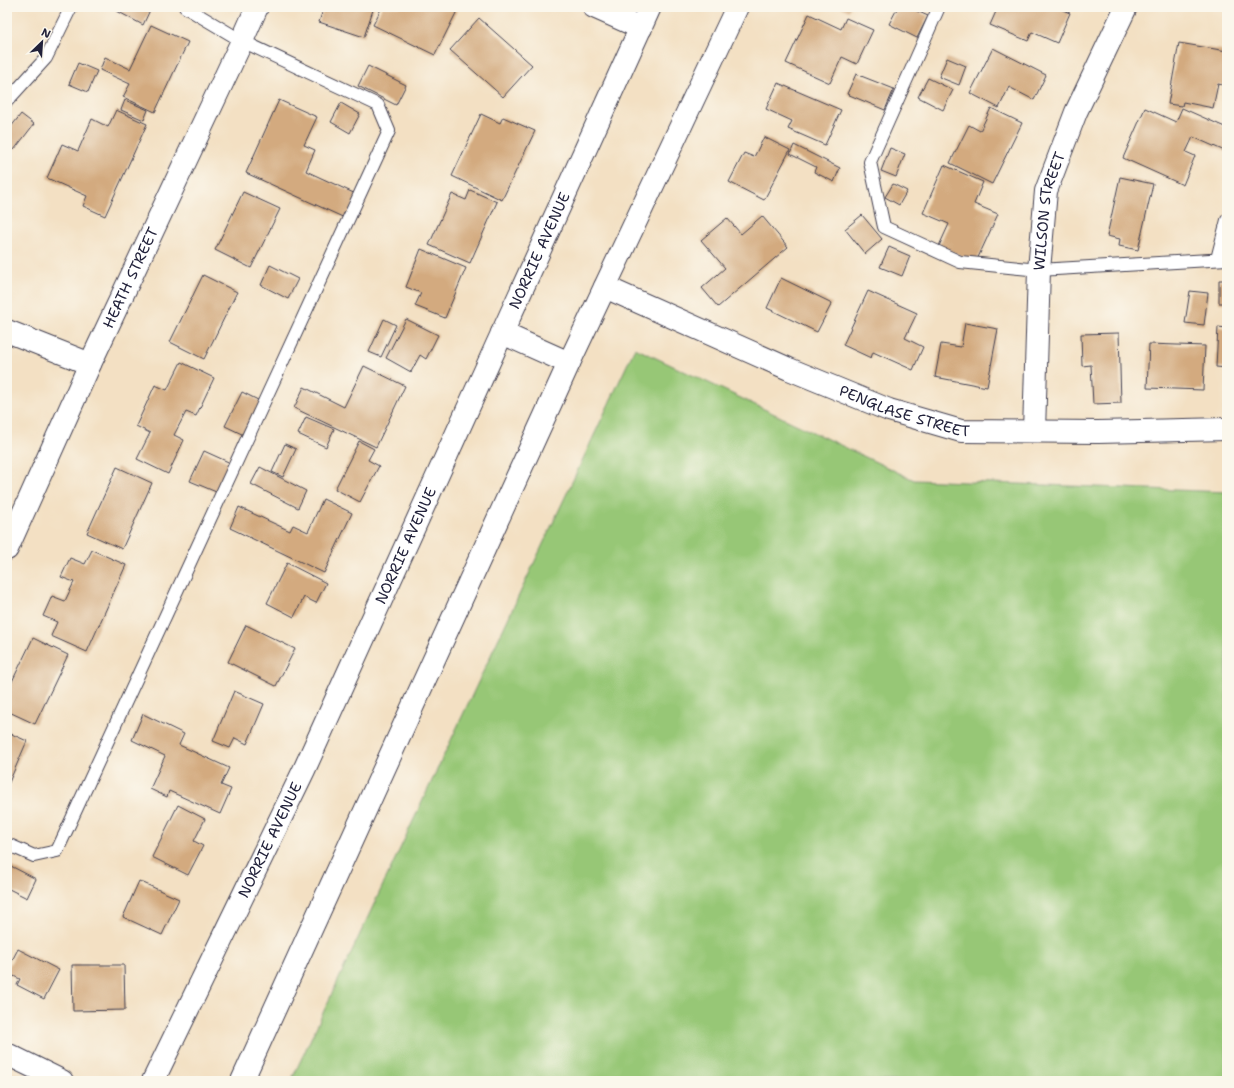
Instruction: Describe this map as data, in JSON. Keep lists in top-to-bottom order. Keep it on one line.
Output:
{"streets":{"main road":["WILSON STREET","NORRIE AVENUE","HEATH STREET","PENGLASE STREET"]},"crossings":[["WILSON STREET","PENGLASE STREET"]],"north":"top right"}
